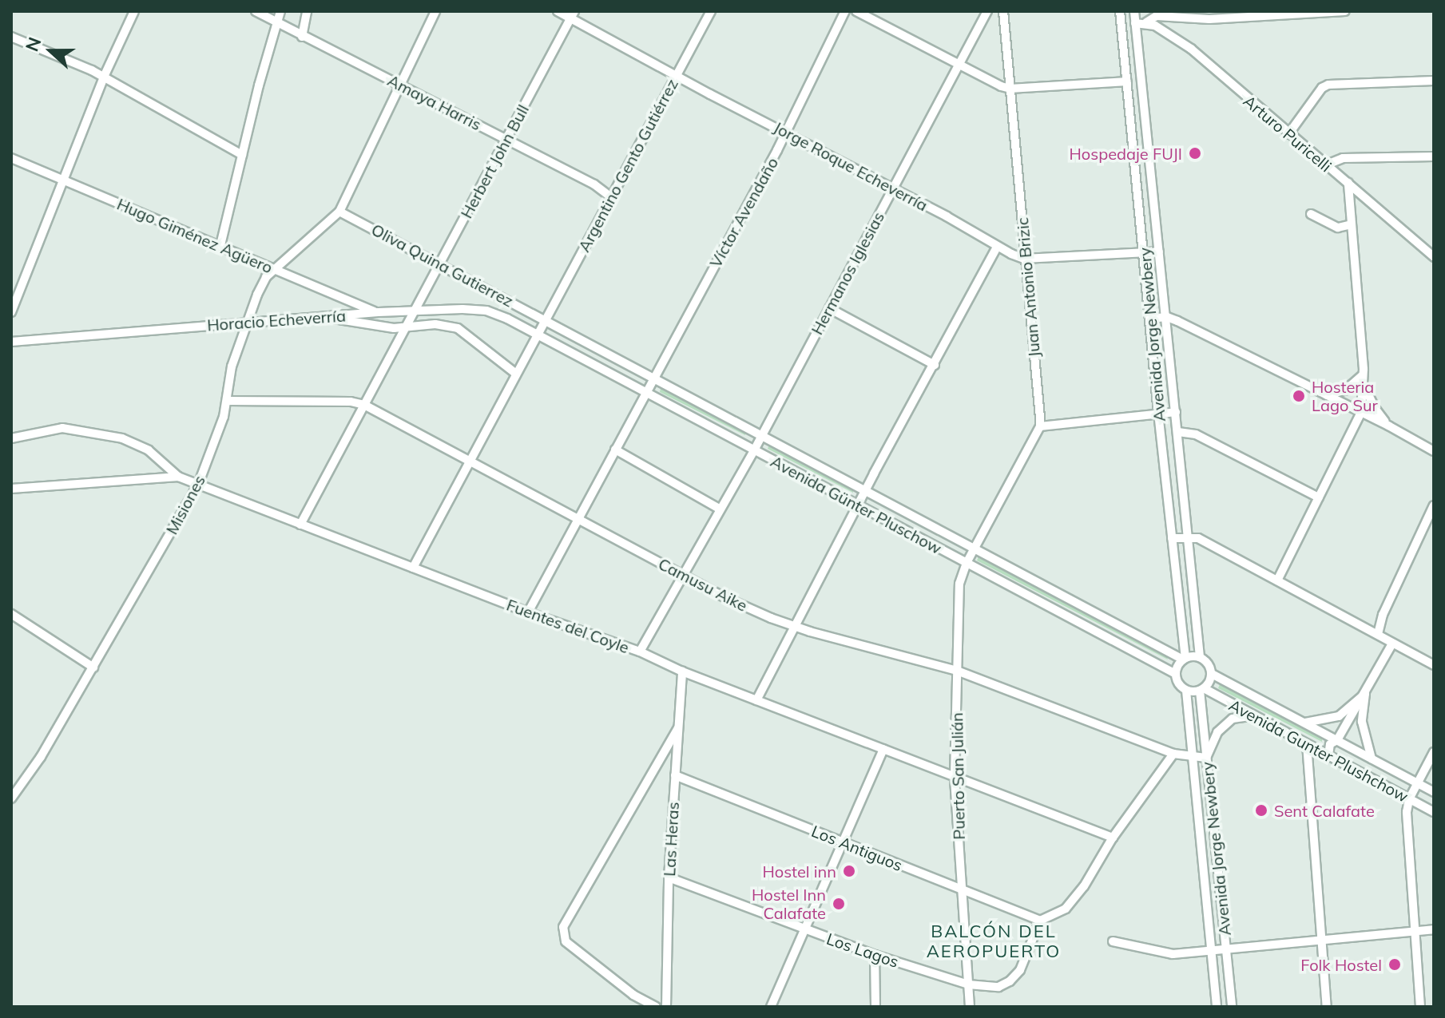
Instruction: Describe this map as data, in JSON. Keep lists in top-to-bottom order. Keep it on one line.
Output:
{"streets":{"street":["Amaya Harris","Arturo Puricelli","Herbert John Bull","Argentino Gento Gutiérrez","Jorge Roque Echeverría","Víctor Avendaño","Hugo Giménez Agüero","Oliva Quina Gutierrez","Hermanos Iglesias","Juan Antonio Brizic","Horacio Echeverría","Avenida Jorge Newbery","Misiones","Avenida Günter Pluschow","Camusu Aike","Fuentes del Coyle","Avenida Gunter Plushchow","Puerto San Julián","Las Heras","Los Antiguos","Los Lagos"]},"crossings":[["Amaya Harris","Herbert John Bull"],["Amaya Harris","Argentino Gento Gutiérrez"],["Amaya Harris","Misiones"],["Herbert John Bull","Jorge Roque Echeverría"],["Herbert John Bull","Oliva Quina Gutierrez"],["Herbert John Bull","Horacio Echeverría"],["Herbert John Bull","Camusu Aike"],["Herbert John Bull","Fuentes del Coyle"],["Argentino Gento Gutiérrez","Jorge Roque Echeverría"],["Argentino Gento Gutiérrez","Oliva Quina Gutierrez"],["Argentino Gento Gutiérrez","Horacio Echeverría"],["Argentino Gento Gutiérrez","Avenida Günter Pluschow"],["Argentino Gento Gutiérrez","Camusu Aike"],["Argentino Gento Gutiérrez","Fuentes del Coyle"],["Jorge Roque Echeverría","Víctor Avendaño"],["Jorge Roque Echeverría","Hermanos Iglesias"],["Jorge Roque Echeverría","Juan Antonio Brizic"],["Jorge Roque Echeverría","Avenida Jorge Newbery"],["Víctor Avendaño","Avenida Günter Pluschow"],["Víctor Avendaño","Camusu Aike"],["Víctor Avendaño","Fuentes del Coyle"],["Hugo Giménez Agüero","Horacio Echeverría"],["Hugo Giménez Agüero","Misiones"],["Oliva Quina Gutierrez","Misiones"],["Oliva Quina Gutierrez","Avenida Günter Pluschow"],["Hermanos Iglesias","Avenida Günter Pluschow"],["Hermanos Iglesias","Camusu Aike"],["Hermanos Iglesias","Fuentes del Coyle"],["Horacio Echeverría","Misiones"],["Horacio Echeverría","Avenida Günter Pluschow"],["Avenida Jorge Newbery","Avenida Günter Pluschow"],["Avenida Jorge Newbery","Camusu Aike"],["Avenida Jorge Newbery","Avenida Gunter Plushchow"],["Misiones","Camusu Aike"],["Misiones","Fuentes del Coyle"],["Avenida Günter Pluschow","Avenida Gunter Plushchow"],["Avenida Günter Pluschow","Puerto San Julián"],["Camusu Aike","Puerto San Julián"],["Fuentes del Coyle","Puerto San Julián"],["Fuentes del Coyle","Las Heras"],["Puerto San Julián","Los Antiguos"],["Puerto San Julián","Los Lagos"],["Las Heras","Los Antiguos"],["Las Heras","Los Lagos"],["Los Antiguos","Los Lagos"]],"districts":["BALCÓN DEL AEROPUERTO"],"places":["Hospedaje FUJI","Hosteria Lago Sur","Sent Calafate","Hostel inn","Hostel Inn Calafate","Folk Hostel"],"north":"left"}
